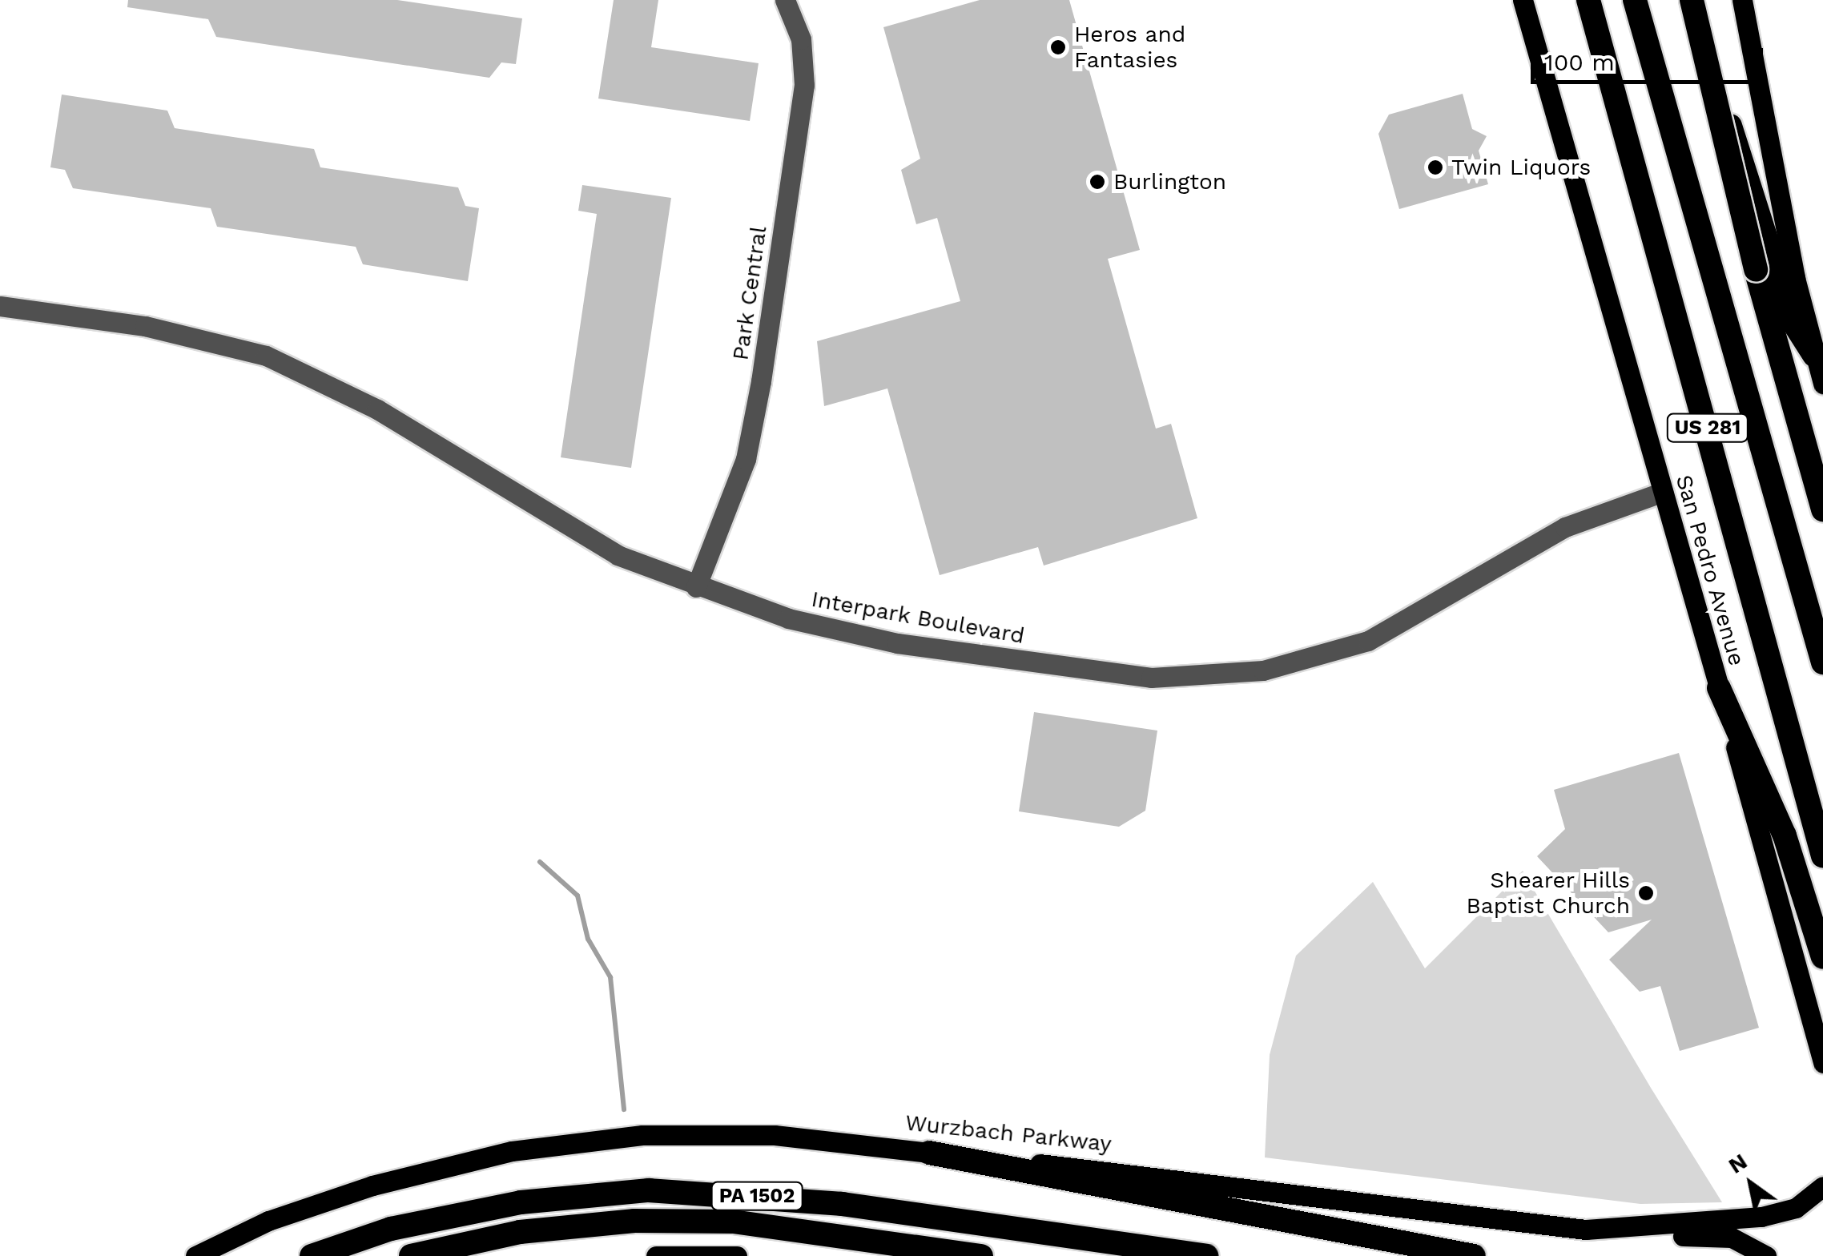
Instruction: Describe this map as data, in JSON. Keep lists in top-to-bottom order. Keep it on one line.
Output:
{"streets":{"highway":["US 281","PA 1502"],"main road":["San Pedro Avenue","Wurzbach Parkway"],"street":["Park Central","Interpark Boulevard"]},"crossings":[["Park Central","Interpark Boulevard"],["San Pedro Avenue","Interpark Boulevard"]],"places":["Heros and Fantasies","Twin Liquors","Burlington","Shearer Hills Baptist Church"],"scale_bar":"100 m","north":"top left"}
